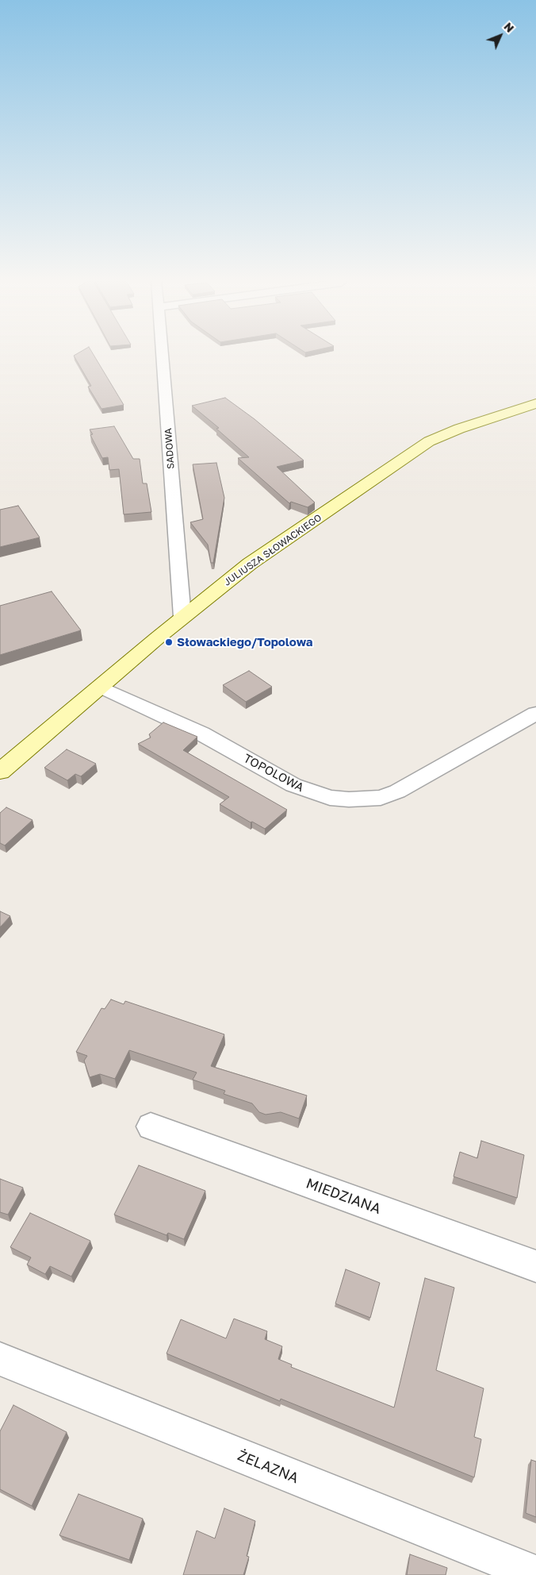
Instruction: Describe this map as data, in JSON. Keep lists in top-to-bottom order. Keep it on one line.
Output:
{"streets":{"street":["SADOWA","JULIUSZA SŁOWACKIEGO","TOPOLOWA","MIEDZIANA","ŻELAZNA"]},"crossings":[["SADOWA","JULIUSZA SŁOWACKIEGO"],["JULIUSZA SŁOWACKIEGO","TOPOLOWA"]],"places":["Słowackiego/Topolowa"],"north":"top right"}
